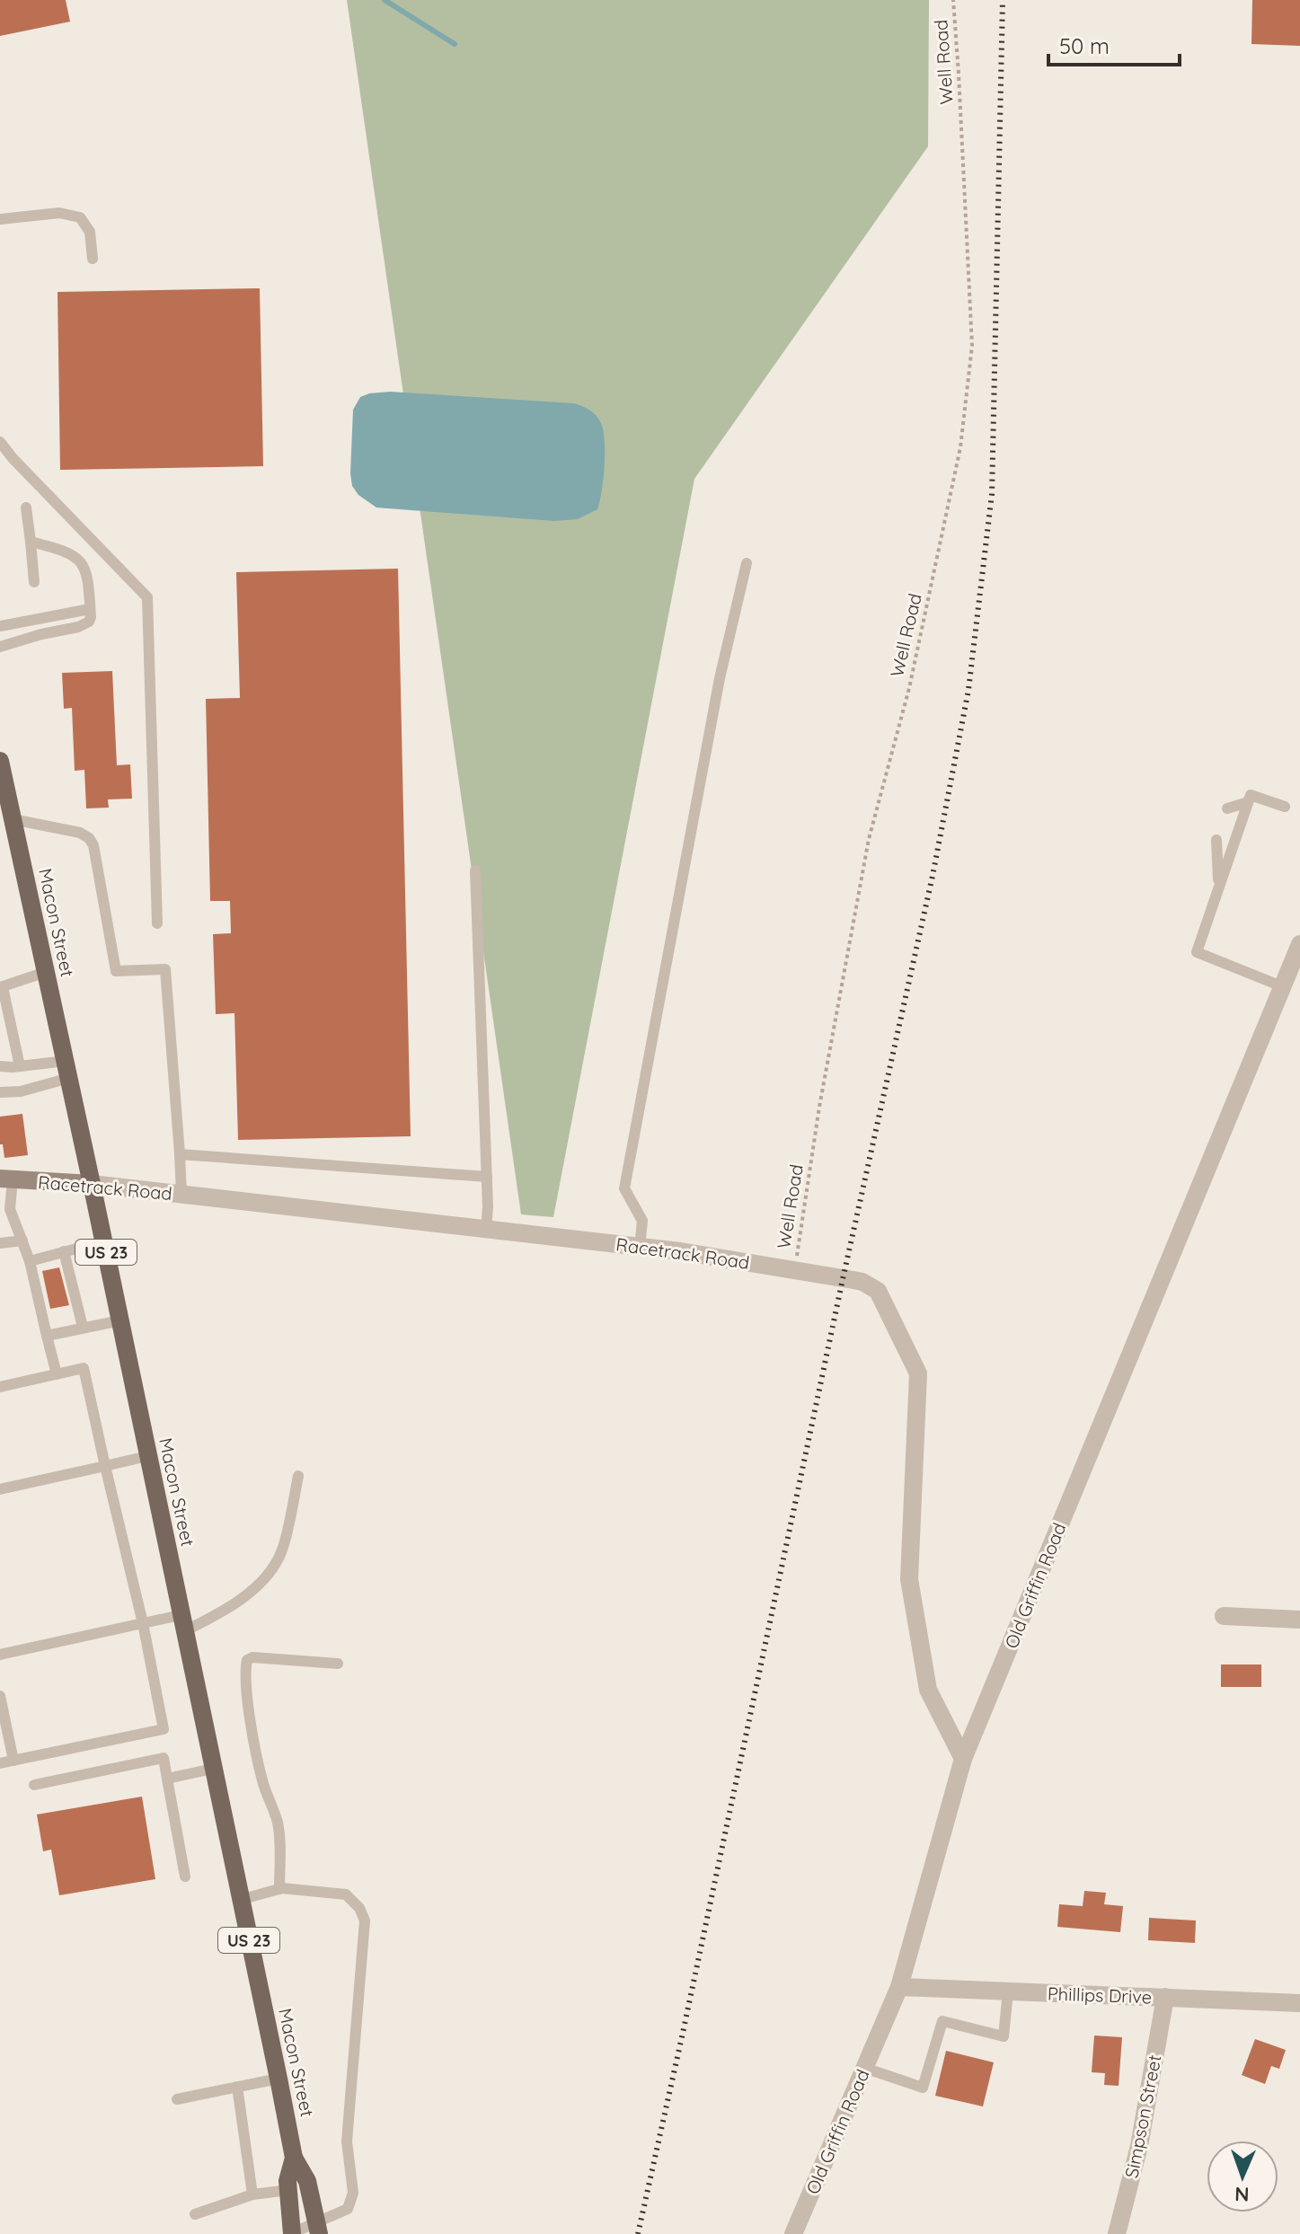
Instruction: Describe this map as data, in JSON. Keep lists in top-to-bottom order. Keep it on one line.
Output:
{"streets":{"main road":["Macon Street","US 23"],"street":["Racetrack Road","Old Griffin Road","Phillips Drive","Simpson Street"],"path":["Well Road"]},"crossings":[["Well Road","Racetrack Road"],["Macon Street","Racetrack Road"],["Macon Street","US 23"],["Racetrack Road","Old Griffin Road"],["Old Griffin Road","Phillips Drive"],["Phillips Drive","Simpson Street"]],"scale_bar":"50 m","north":"bottom"}
